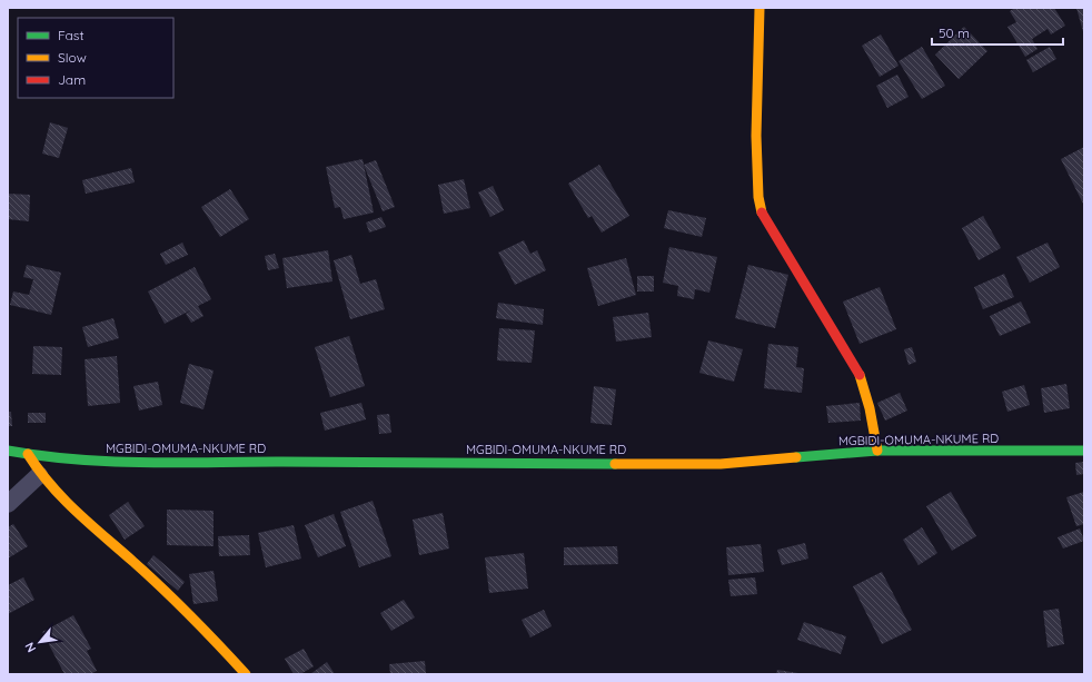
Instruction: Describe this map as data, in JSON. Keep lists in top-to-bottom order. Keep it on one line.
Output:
{"streets":{"street":["MGBIDI-OMUMA-NKUME RD"]},"legend":["Fast","Slow","Jam"],"scale_bar":"50 m","north":"bottom left"}
